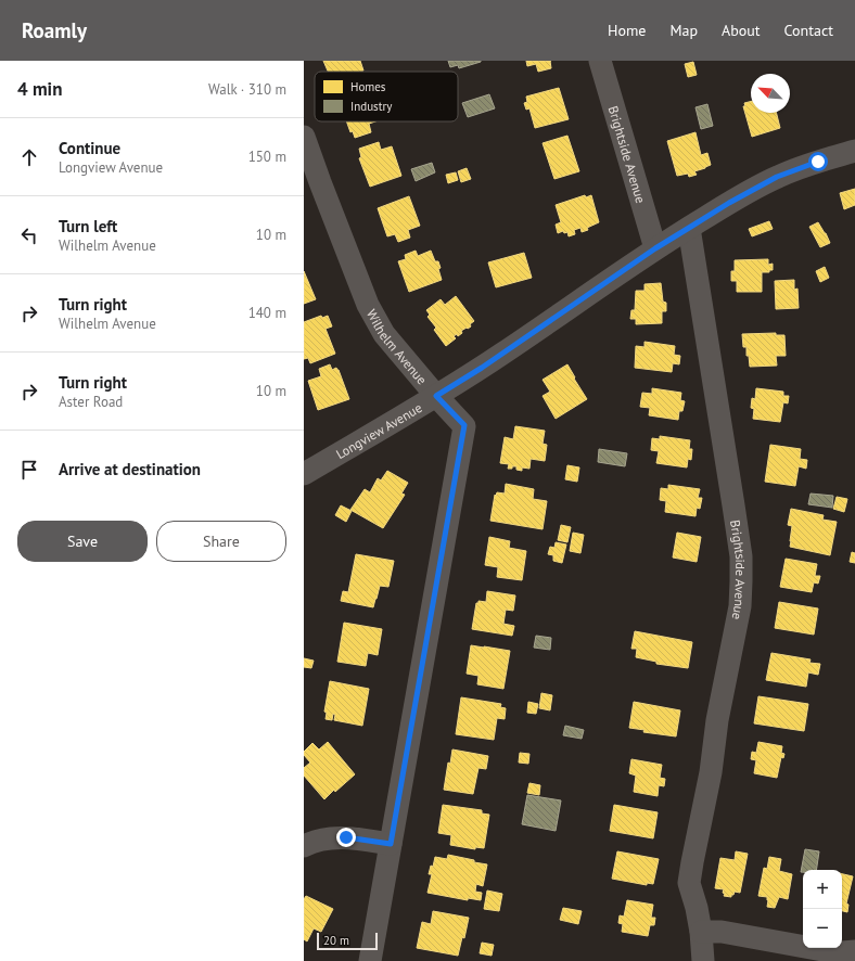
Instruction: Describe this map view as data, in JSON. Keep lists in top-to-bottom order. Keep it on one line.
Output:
{"streets":{"street":["Brightside Avenue","Wilhelm Avenue","Longview Avenue"]},"crossings":[["Brightside Avenue","Longview Avenue"],["Wilhelm Avenue","Longview Avenue"]],"legend":["Homes","Industry"],"scale_bar":"20 m","north":"top left","page":{"header":"Roamly","nav":["Home","Map","About","Contact"],"heading":["4 min","Walk · 310 m"],"list":[["Continue","Longview Avenue","150 m"],["Turn left","Wilhelm Avenue","10 m"],["Turn right","Wilhelm Avenue","140 m"],["Turn right","Aster Road","10 m"],"Arrive at destination"],"buttons":["Save","Share"],"map_buttons":["+","−"],"scale":"20 m"}}
